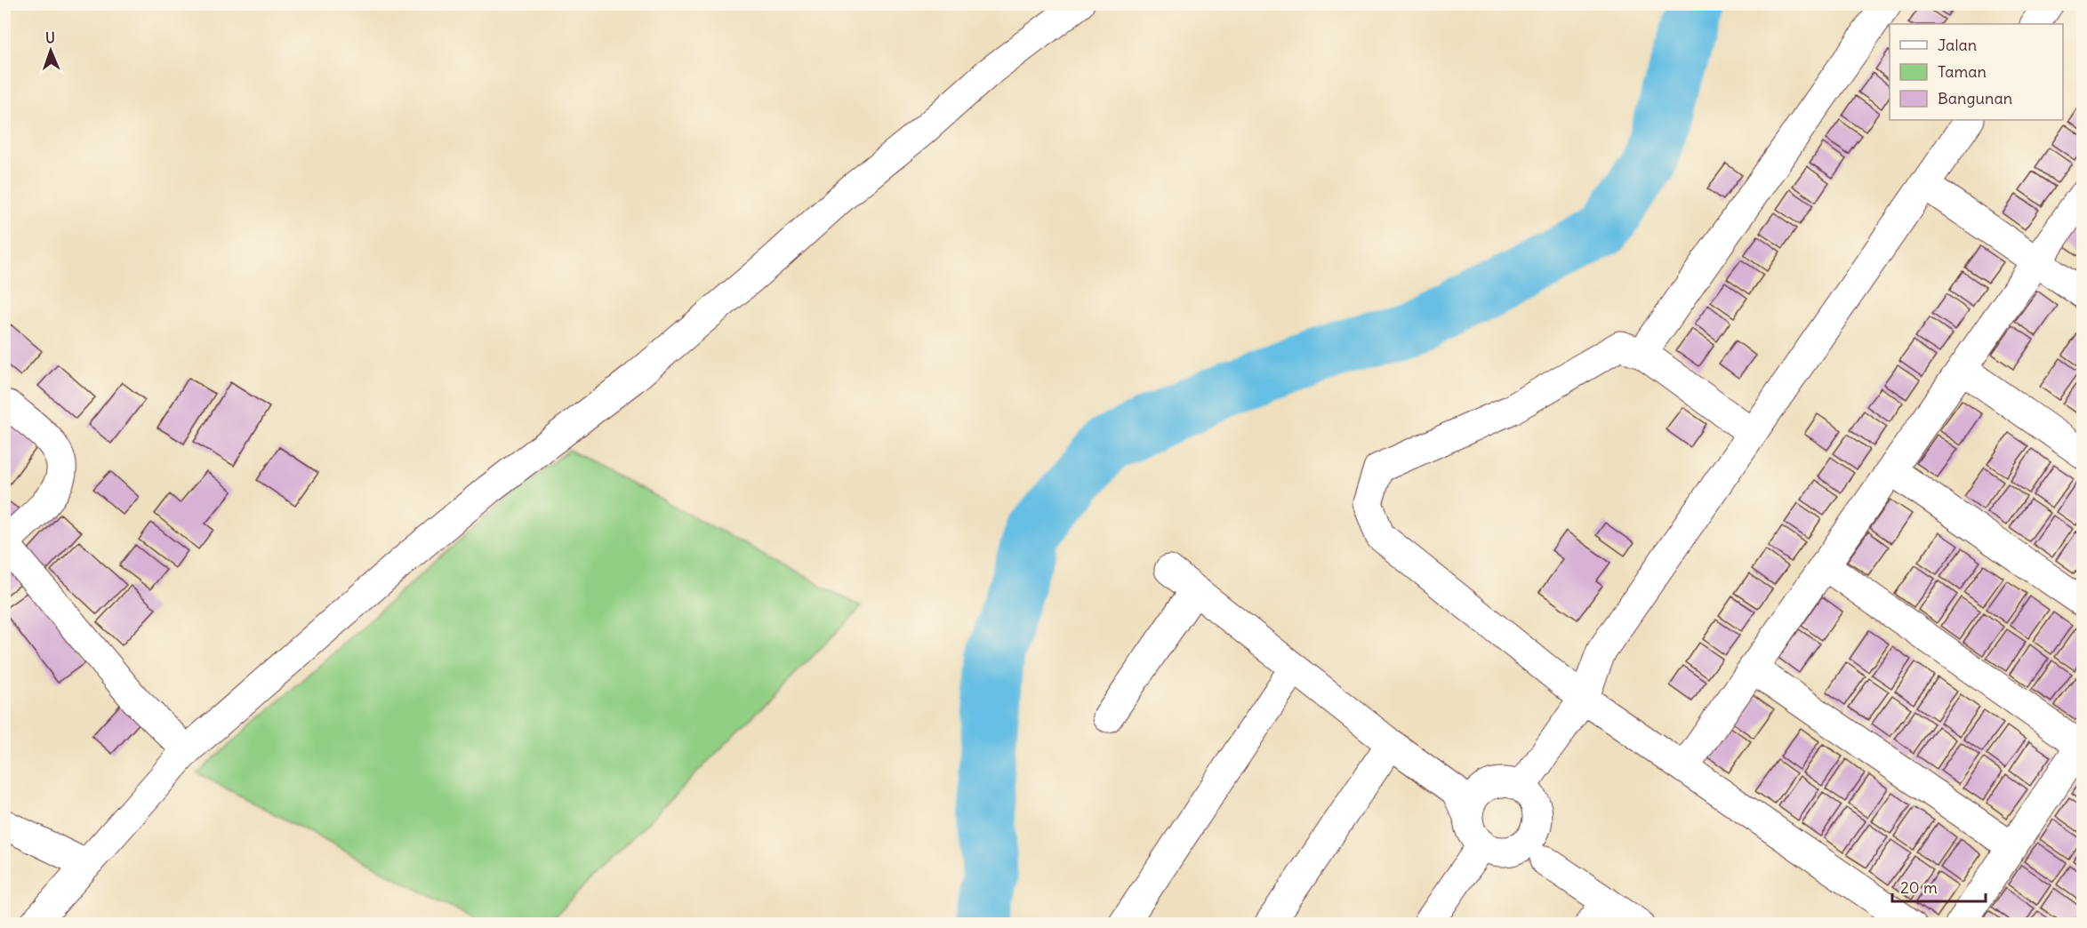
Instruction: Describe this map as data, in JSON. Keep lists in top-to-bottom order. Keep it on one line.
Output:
{"legend":["Jalan","Taman","Bangunan"],"scale_bar":"20 m","north":"top"}
